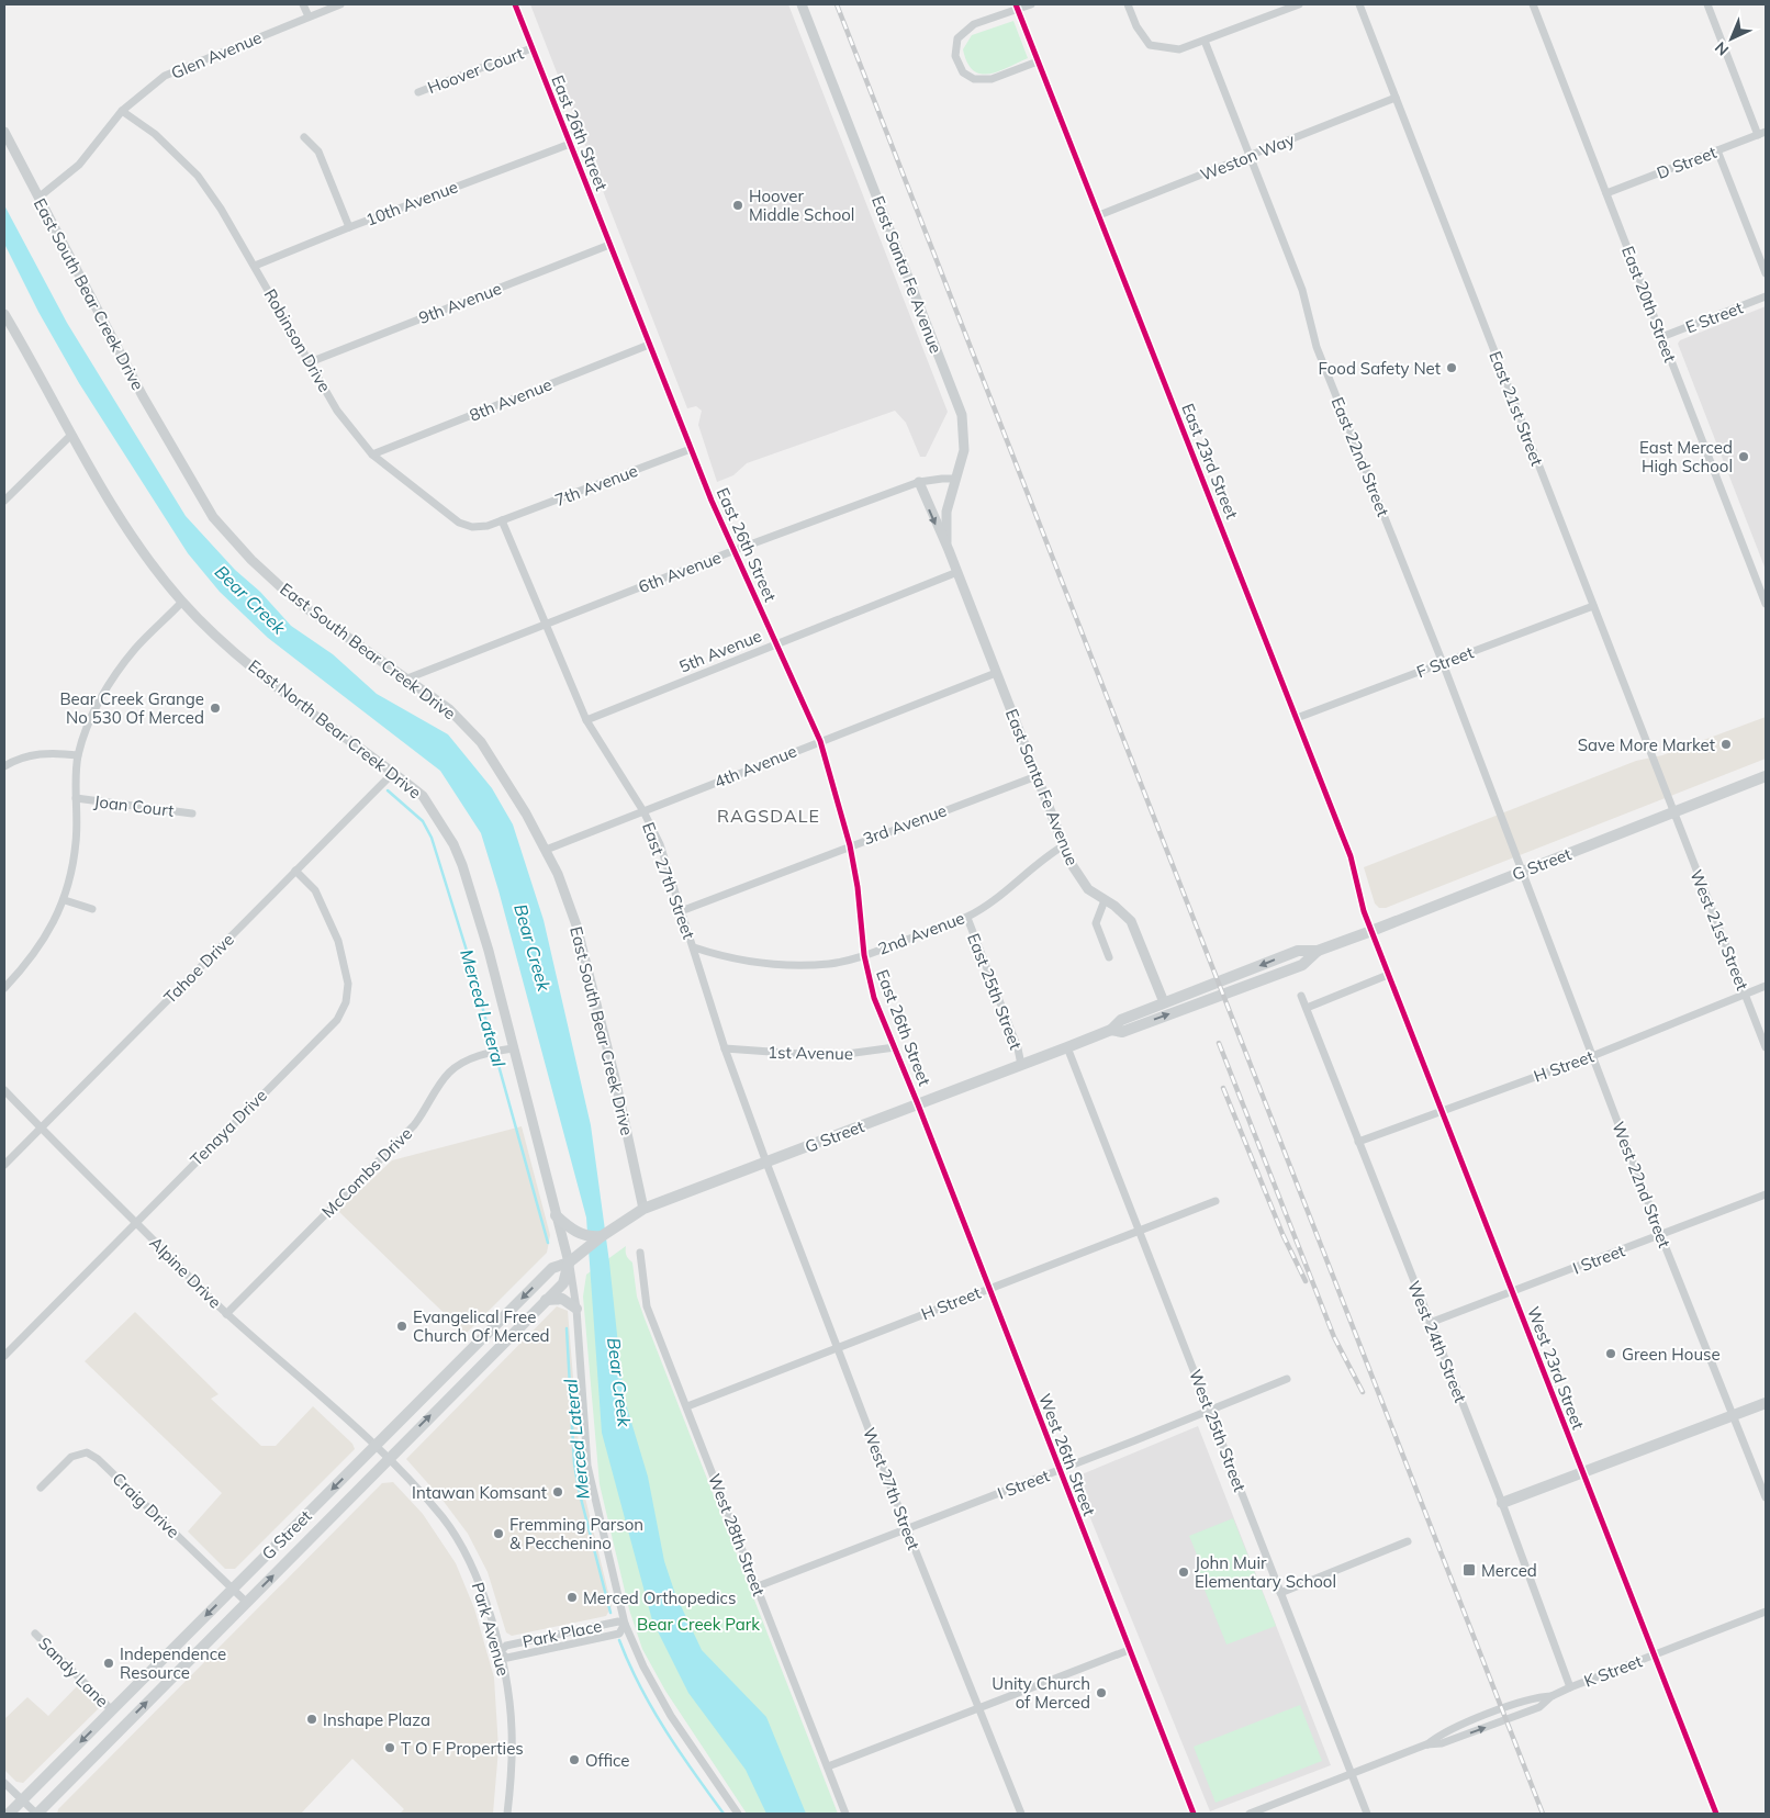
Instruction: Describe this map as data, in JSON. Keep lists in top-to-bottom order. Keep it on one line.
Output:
{"streets":{"main road":["G Street"],"street":["Glen Avenue","Hoover Court","East 26th Street","Weston Way","D Street","10th Avenue","East Santa Fe Avenue","East South Bear Creek Drive","9th Avenue","East 20th Street","E Street","Robinson Drive","8th Avenue","East 21st Street","East 22nd Street","East 23rd Street","7th Avenue","6th Avenue","5th Avenue","F Street","East North Bear Creek Drive","4th Avenue","Joan Court","3rd Avenue","East 27th Street","West 21st Street","2nd Avenue","Tahoe Drive","East 25th Street","1st Avenue","H Street","Tenaya Drive","McCombs Drive","West 22nd Street","I Street","Alpine Drive","West 24th Street","West 23rd Street","West 25th Street","West 26th Street","West 27th Street","Craig Drive","West 28th Street","Park Avenue","Park Place","K Street","Sandy Lane"]},"crossings":[["Glen Avenue","East South Bear Creek Drive"],["Glen Avenue","Robinson Drive"],["Hoover Court","East 26th Street"],["East 26th Street","10th Avenue"],["East 26th Street","9th Avenue"],["East 26th Street","8th Avenue"],["East 26th Street","7th Avenue"],["East 26th Street","6th Avenue"],["East 26th Street","5th Avenue"],["East 26th Street","4th Avenue"],["East 26th Street","3rd Avenue"],["East 26th Street","G Street"],["East 26th Street","2nd Avenue"],["East 26th Street","1st Avenue"],["East 26th Street","West 26th Street"],["Weston Way","East 21st Street"],["Weston Way","East 22nd Street"],["Weston Way","East 23rd Street"],["D Street","East 20th Street"],["10th Avenue","Robinson Drive"],["East Santa Fe Avenue","6th Avenue"],["East Santa Fe Avenue","5th Avenue"],["East Santa Fe Avenue","4th Avenue"],["East Santa Fe Avenue","3rd Avenue"],["East Santa Fe Avenue","G Street"],["East Santa Fe Avenue","2nd Avenue"],["East South Bear Creek Drive","6th Avenue"],["East South Bear Creek Drive","4th Avenue"],["East South Bear Creek Drive","G Street"],["9th Avenue","Robinson Drive"],["East 20th Street","E Street"],["Robinson Drive","8th Avenue"],["Robinson Drive","7th Avenue"],["Robinson Drive","East 27th Street"],["East 21st Street","F Street"],["East 21st Street","G Street"],["East 21st Street","West 21st Street"],["East 22nd Street","F Street"],["East 22nd Street","G Street"],["East 22nd Street","West 22nd Street"],["East 23rd Street","F Street"],["East 23rd Street","G Street"],["East 23rd Street","West 23rd Street"],["7th Avenue","East 27th Street"],["6th Avenue","East 27th Street"],["5th Avenue","East 27th Street"],["East North Bear Creek Drive","G Street"],["East North Bear Creek Drive","Tahoe Drive"],["East North Bear Creek Drive","McCombs Drive"],["4th Avenue","East 27th Street"],["3rd Avenue","East 27th Street"],["G Street","East 27th Street"],["G Street","West 21st Street"],["G Street","East 25th Street"],["G Street","West 22nd Street"],["G Street","Alpine Drive"],["G Street","West 23rd Street"],["G Street","West 25th Street"],["G Street","West 26th Street"],["G Street","West 27th Street"],["G Street","Craig Drive"],["G Street","Park Avenue"],["G Street","Sandy Lane"],["East 27th Street","2nd Avenue"],["East 27th Street","1st Avenue"],["East 27th Street","West 27th Street"],["West 21st Street","H Street"],["2nd Avenue","East 25th Street"],["Tahoe Drive","Tenaya Drive"],["Tahoe Drive","Alpine Drive"],["H Street","West 22nd Street"],["H Street","West 24th Street"],["H Street","West 23rd Street"],["H Street","West 25th Street"],["H Street","West 26th Street"],["H Street","West 27th Street"],["H Street","West 28th Street"],["Tenaya Drive","Alpine Drive"],["McCombs Drive","Alpine Drive"],["West 22nd Street","I Street"],["I Street","West 24th Street"],["I Street","West 23rd Street"],["I Street","West 25th Street"],["I Street","West 26th Street"],["I Street","West 27th Street"],["I Street","West 28th Street"],["Alpine Drive","Park Avenue"],["West 24th Street","K Street"],["West 23rd Street","K Street"],["West 25th Street","K Street"],["Park Avenue","Park Place"]],"districts":["RAGSDALE"],"water":["Bear Creek","Merced Lateral"],"parks":["Bear Creek Park"],"places":{"other":["Hoover Middle School","Food Safety Net","East Merced High School","Bear Creek Grange No 530 Of Merced","Save More Market","Evangelical Free Church Of Merced","Green House","Intawan Komsant","Fremming Parson & Pecchenino","John Muir Elementary School","Merced Orthopedics","Independence Resource","Unity Church of Merced","Inshape Plaza","T O F Properties","Office"],"transit":["Merced"]},"north":"bottom left"}
